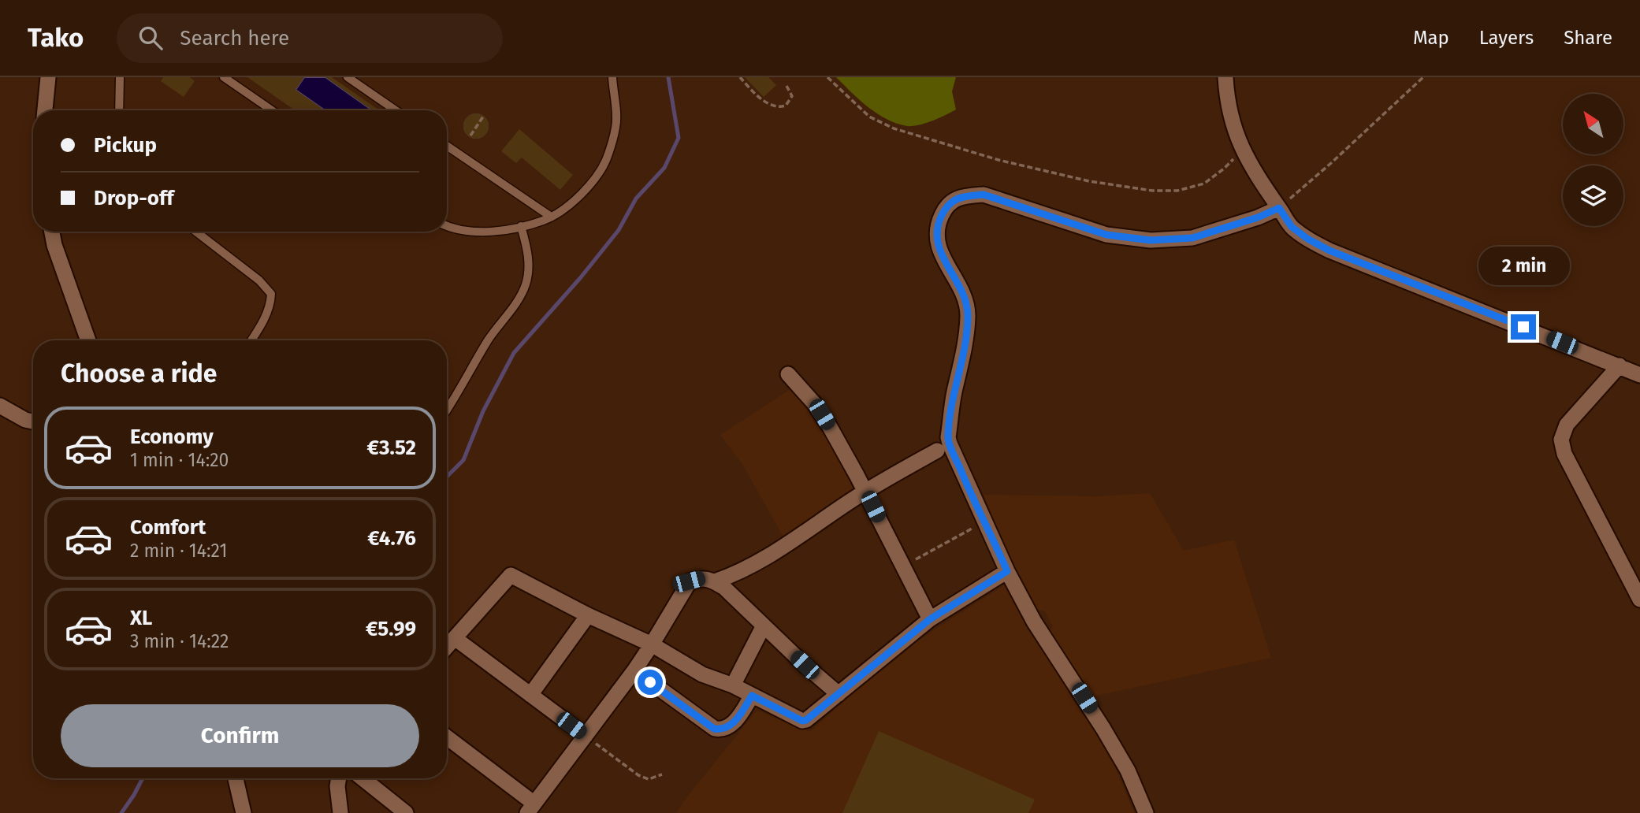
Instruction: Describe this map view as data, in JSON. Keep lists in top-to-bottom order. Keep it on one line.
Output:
{"north":"top left","page":{"header":"Tako","search":"Search here","nav":["Map","Layers","Share"],"banner":["Pickup","Drop-off"],"bubble":"2 min","heading":"Choose a ride","list":[{"name":"Economy","note":"1 min · 14:20","value":"€3.52"},{"name":"Comfort","note":"2 min · 14:21","value":"€4.76"},{"name":"XL","note":"3 min · 14:22","value":"€5.99"}],"buttons":"Confirm"}}
